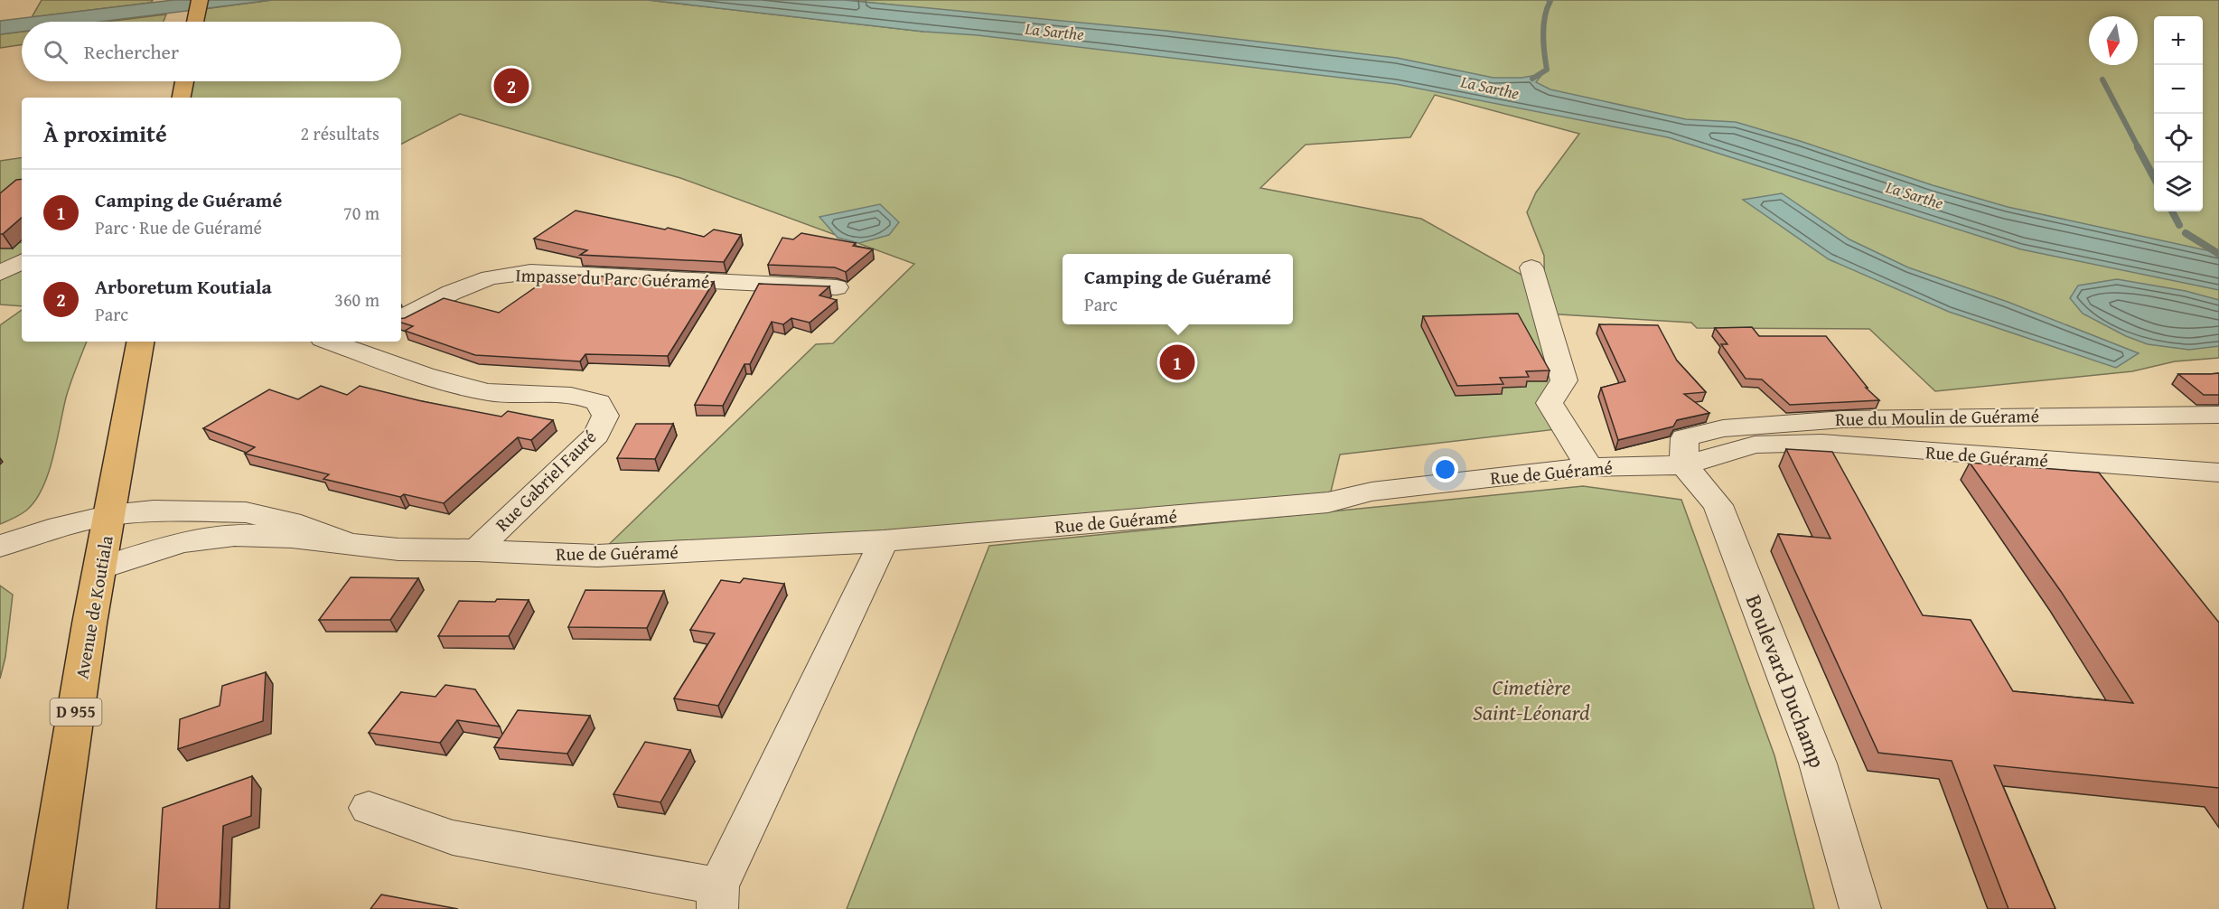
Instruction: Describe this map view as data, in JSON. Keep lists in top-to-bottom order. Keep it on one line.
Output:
{"streets":{"main road":["Avenue de Koutiala","D 955"],"street":["Impasse du Parc Guéramé","Rue du Moulin de Guéramé","Rue de Guéramé","Rue Gabriel Fauré","Boulevard Duchamp"]},"crossings":[["Rue du Moulin de Guéramé","Rue de Guéramé"],["Rue du Moulin de Guéramé","Boulevard Duchamp"],["Rue de Guéramé","Rue Gabriel Fauré"],["Rue de Guéramé","Avenue de Koutiala"],["Rue de Guéramé","Boulevard Duchamp"]],"water":["La Sarthe"],"parks":["Cimetière Saint-Léonard"],"north":"bottom","page":{"map_buttons":["+","−"],"search":"Rechercher","pins":["2","1"],"heading":["À proximité","2 résultats"],"list":[{"mark":"1","name":"Camping de Guéramé","note":"Parc · Rue de Guéramé","value":"70 m"},{"mark":"2","name":"Arboretum Koutiala","note":"Parc","value":"360 m"}],"popup":["Camping de Guéramé","Parc"]}}
